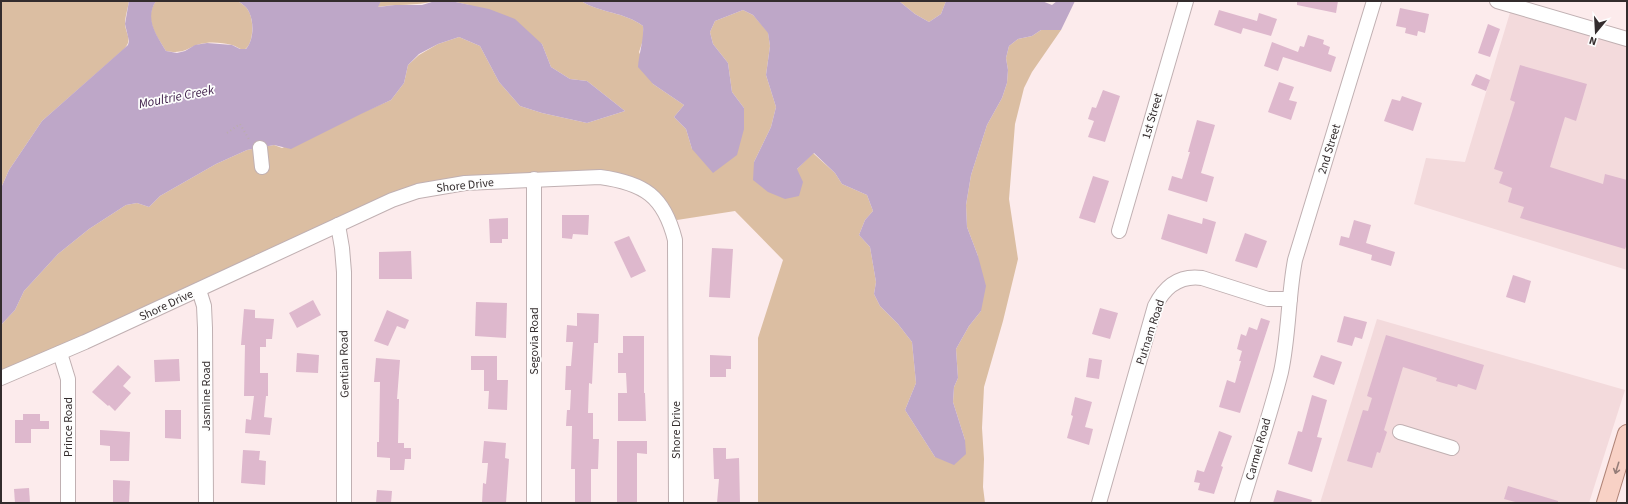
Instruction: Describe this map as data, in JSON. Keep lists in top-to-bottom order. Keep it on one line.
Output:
{"streets":{"street":["1st Street","2nd Street","Shore Drive","Putnam Road","Segovia Road","Gentian Road","Jasmine Road","Prince Road","Carmel Road"]},"crossings":[["2nd Street","Putnam Road"],["2nd Street","Carmel Road"],["Shore Drive","Segovia Road"],["Shore Drive","Gentian Road"],["Shore Drive","Jasmine Road"],["Shore Drive","Prince Road"],["Putnam Road","Carmel Road"]],"water":["Moultrie Creek"],"north":"bottom"}
